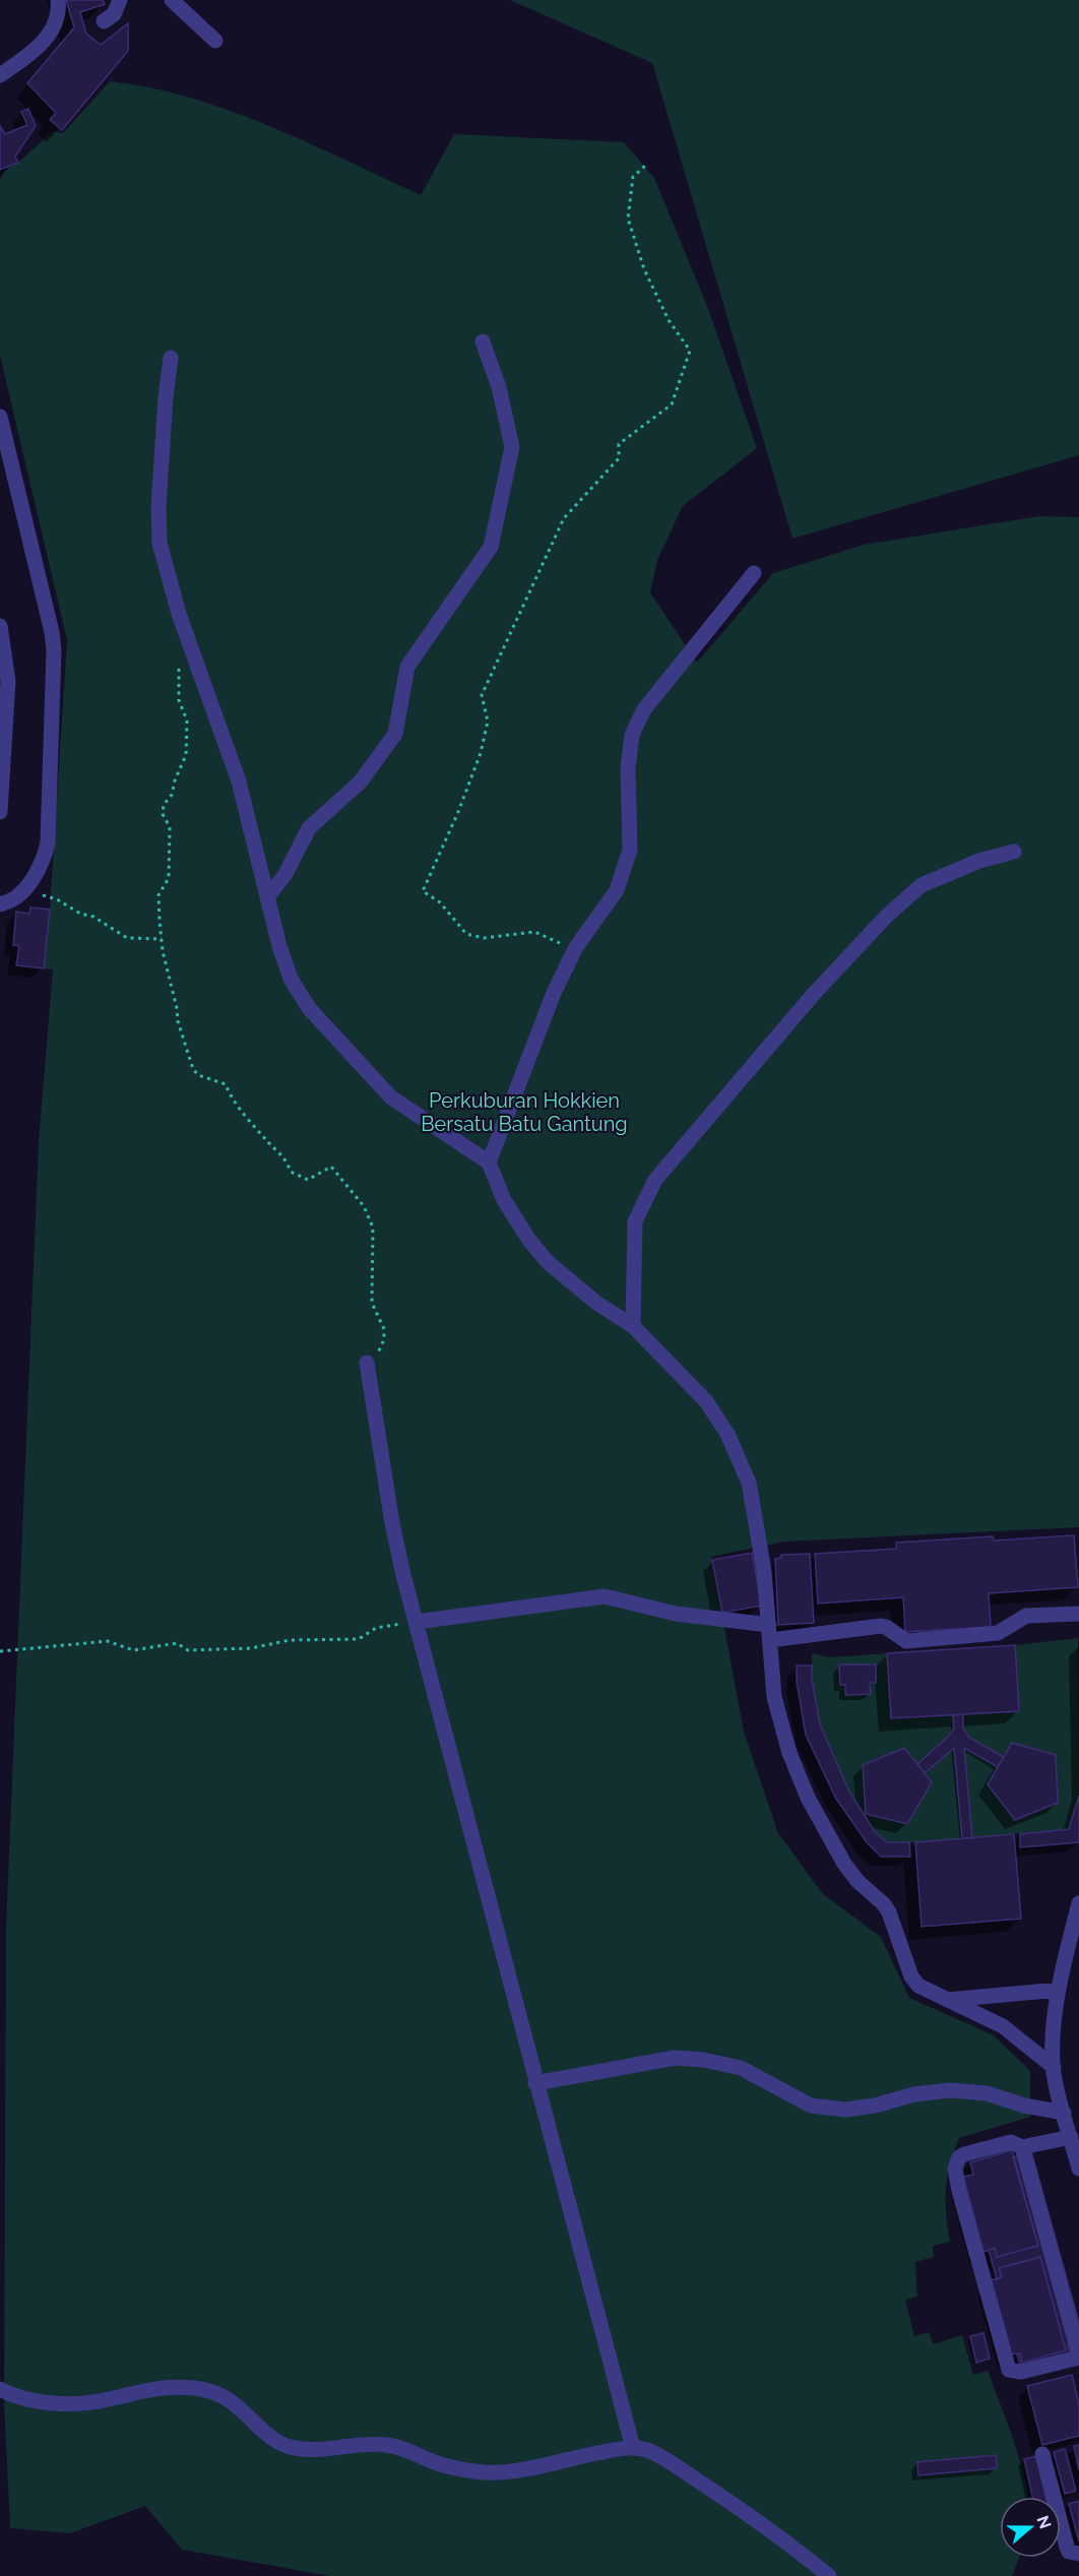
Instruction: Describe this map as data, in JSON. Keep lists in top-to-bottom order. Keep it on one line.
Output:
{"parks":["Perkuburan Hokkien Bersatu Batu Gantung"],"north":"right"}
